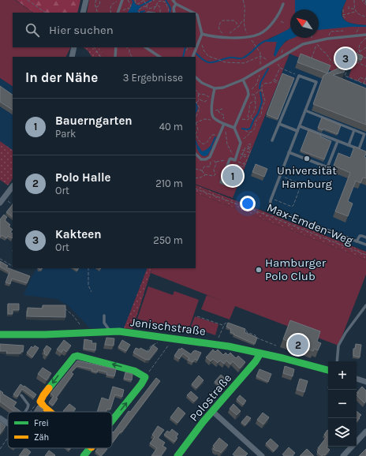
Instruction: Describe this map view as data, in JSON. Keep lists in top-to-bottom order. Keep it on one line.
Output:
{"streets":{"street":["Jenischstraße","Polostraße"],"path":["Max-Emden-Weg"]},"crossings":[["Jenischstraße","Polostraße"]],"places":["Universität Hamburg","Hamburger Polo Club"],"legend":["Frei","Zäh"],"north":"top left","page":{"search":"Hier suchen","pins":["3","1","2"],"heading":["In der Nähe","3 Ergebnisse"],"list":[{"mark":"1","name":"Bauerngarten","note":"Park","value":"40 m"},{"mark":"2","name":"Polo Halle","note":"Ort","value":"210 m"},{"mark":"3","name":"Kakteen","note":"Ort","value":"250 m"}],"map_buttons":["+","−"]}}
